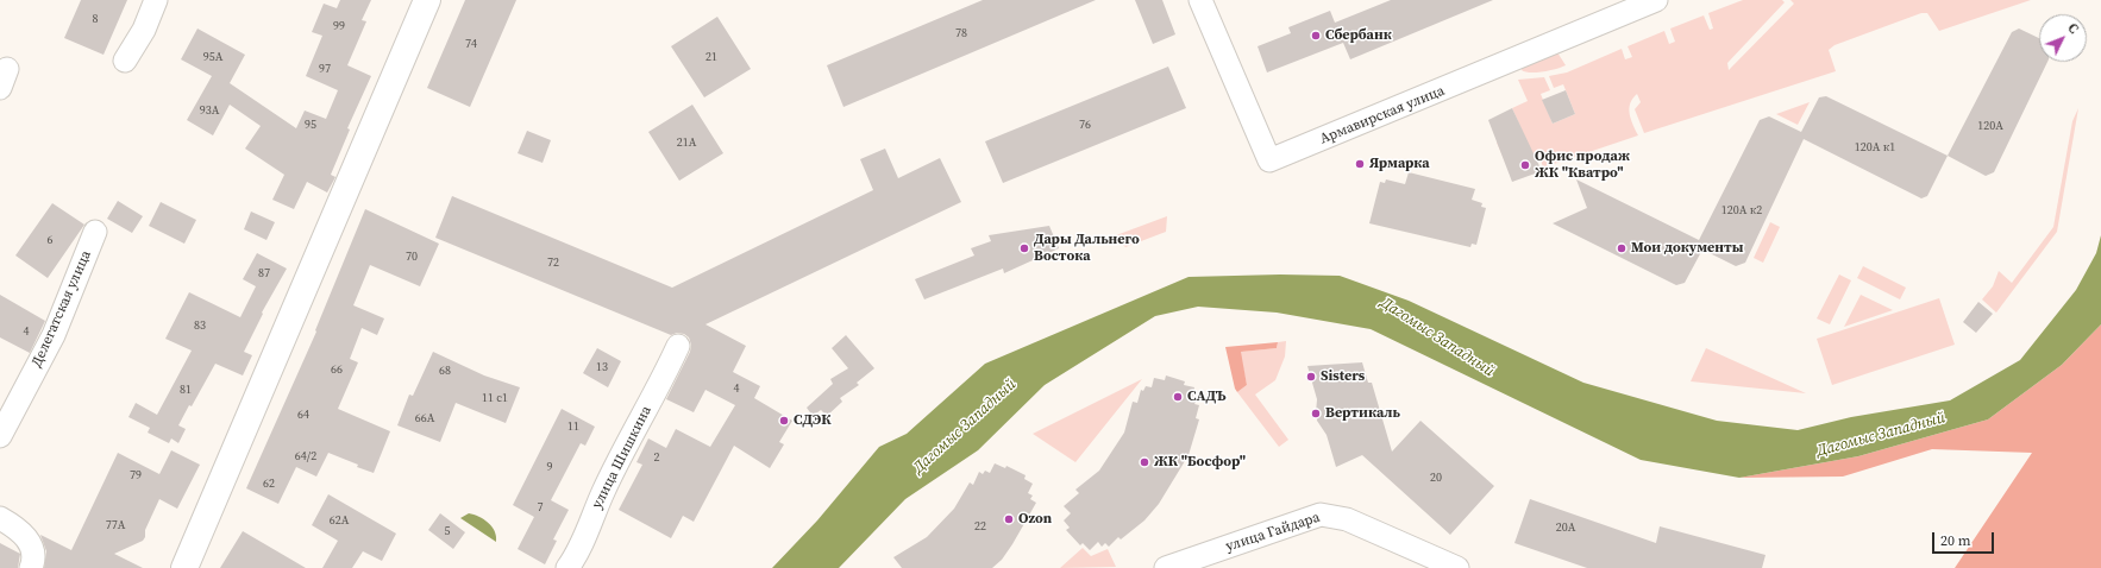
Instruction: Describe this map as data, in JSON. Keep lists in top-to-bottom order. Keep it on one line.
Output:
{"streets":{"street":["Армавирская улица","Делегатская улица","улица Шишкина","улица Гайдара"]},"water":["Дагомыс Западный"],"places":["Сбербанк","Ярмарка","Офис продаж ЖК \"Кватро\"","Дары Дальнего Востока","Мои документы","Sisters","САДЪ","Вертикаль","СДЭК","ЖК \"Босфор\"","Ozon"],"house_numbers":["8","99","78","74","95А","21","97","93А","95","76","120А","21А","120А к1","120А к2","6","70","72","87","83","4","13","66","68","4","81","11 с1","64","66А","11","64/2","2","9","79","20","62","7","62А","77А","22","20А","5"],"scale_bar":"20 m","north":"top right"}
